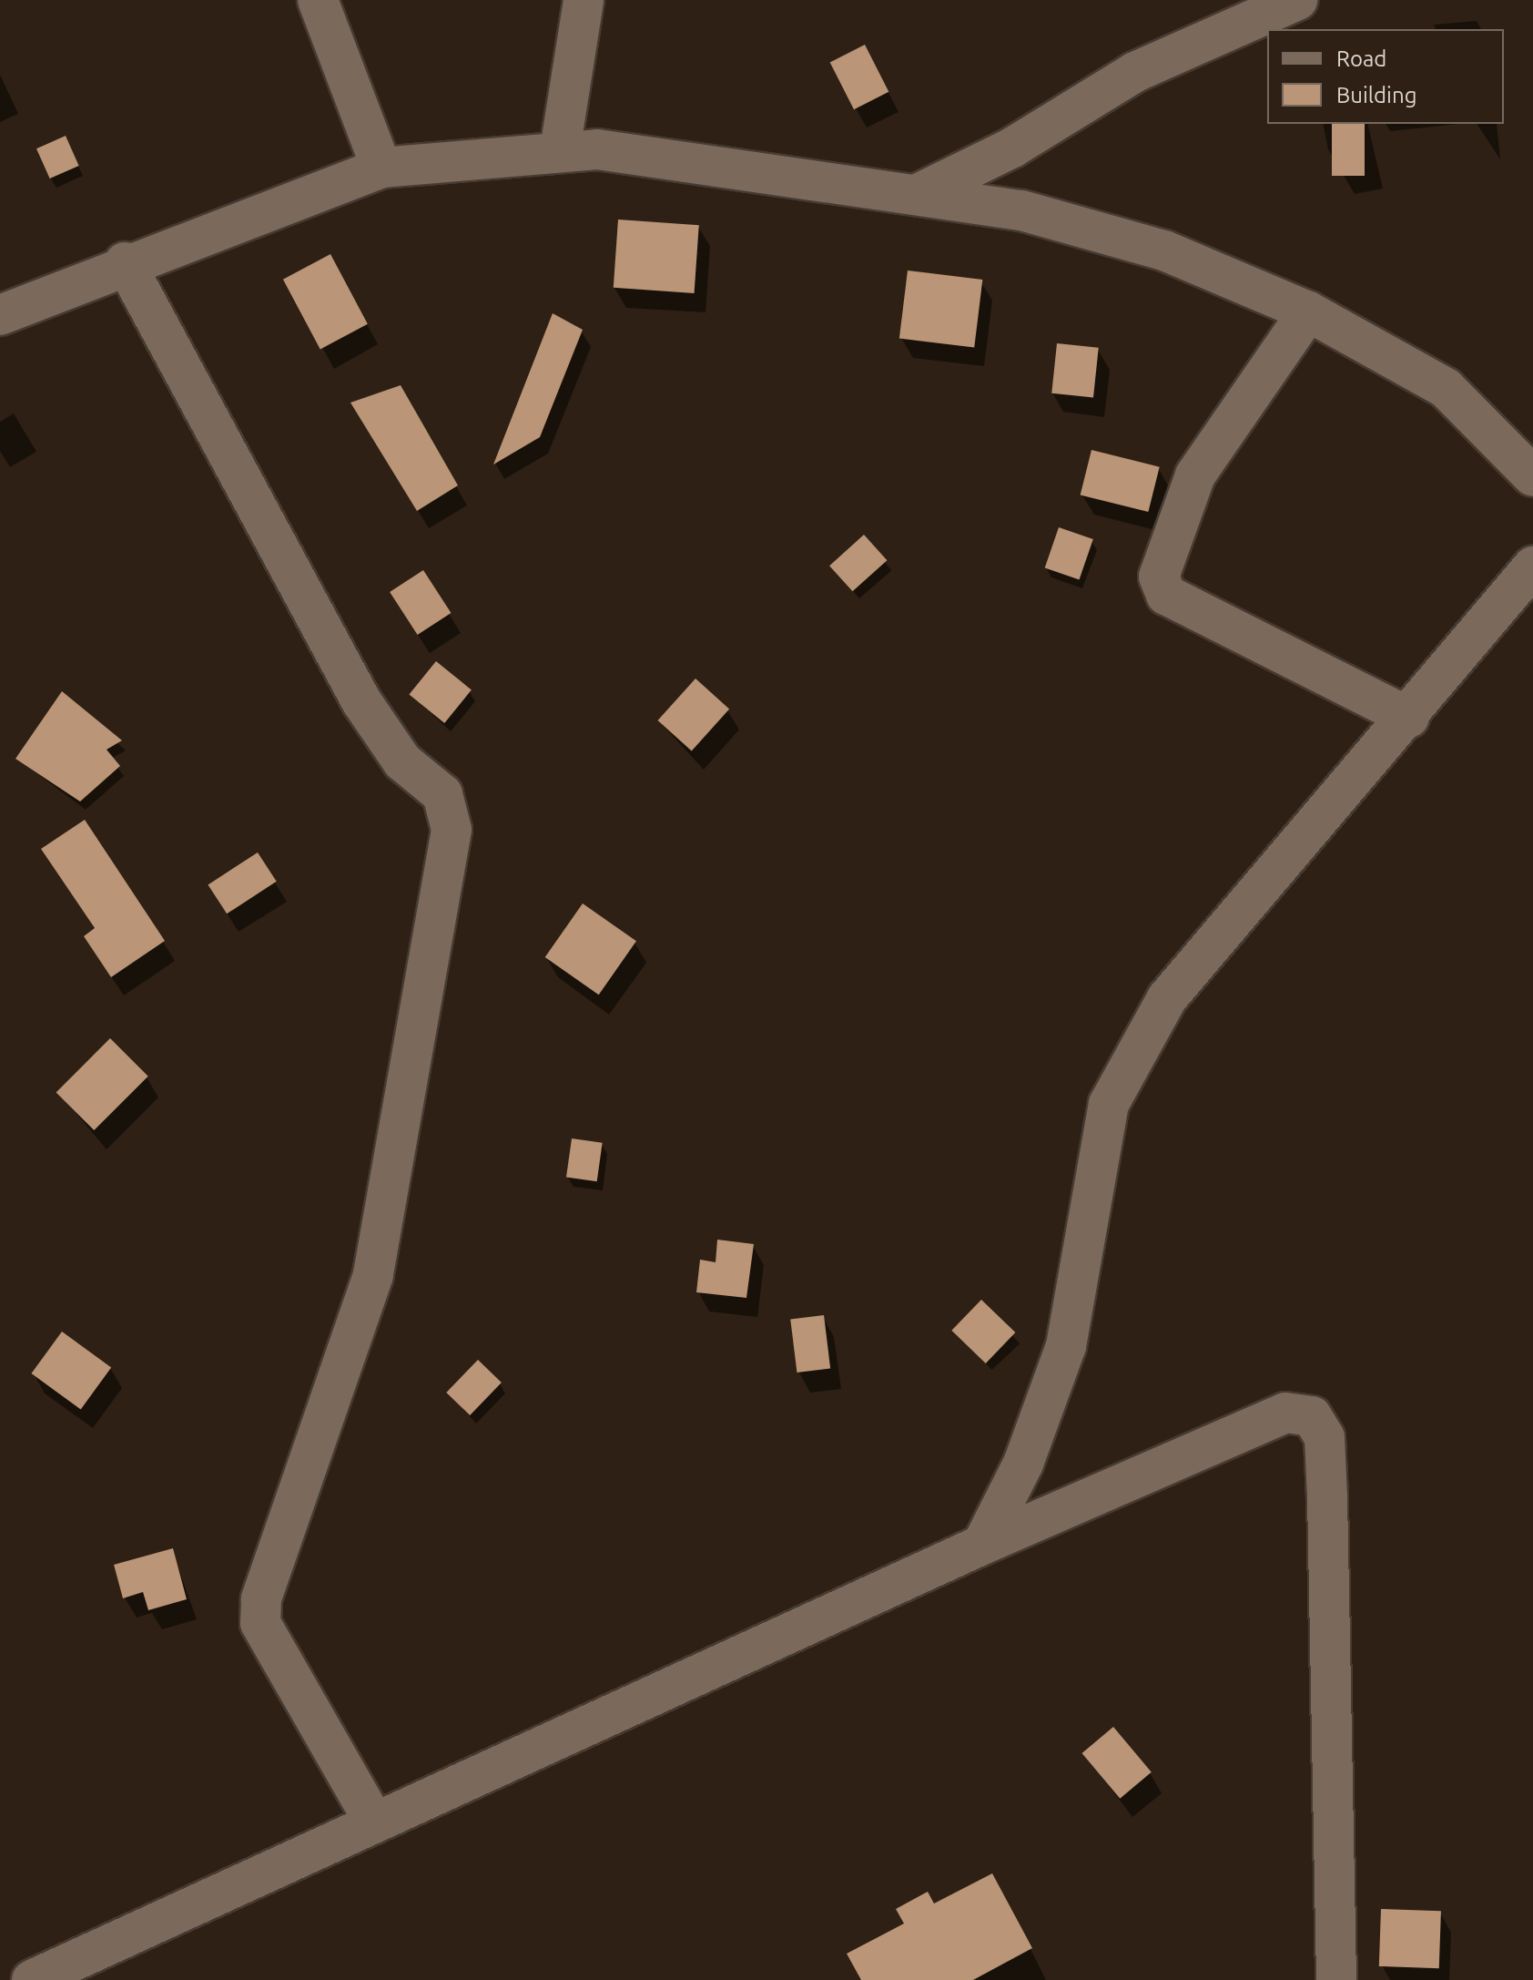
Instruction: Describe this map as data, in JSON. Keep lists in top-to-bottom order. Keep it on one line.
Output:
{"legend":["Road","Building"]}
